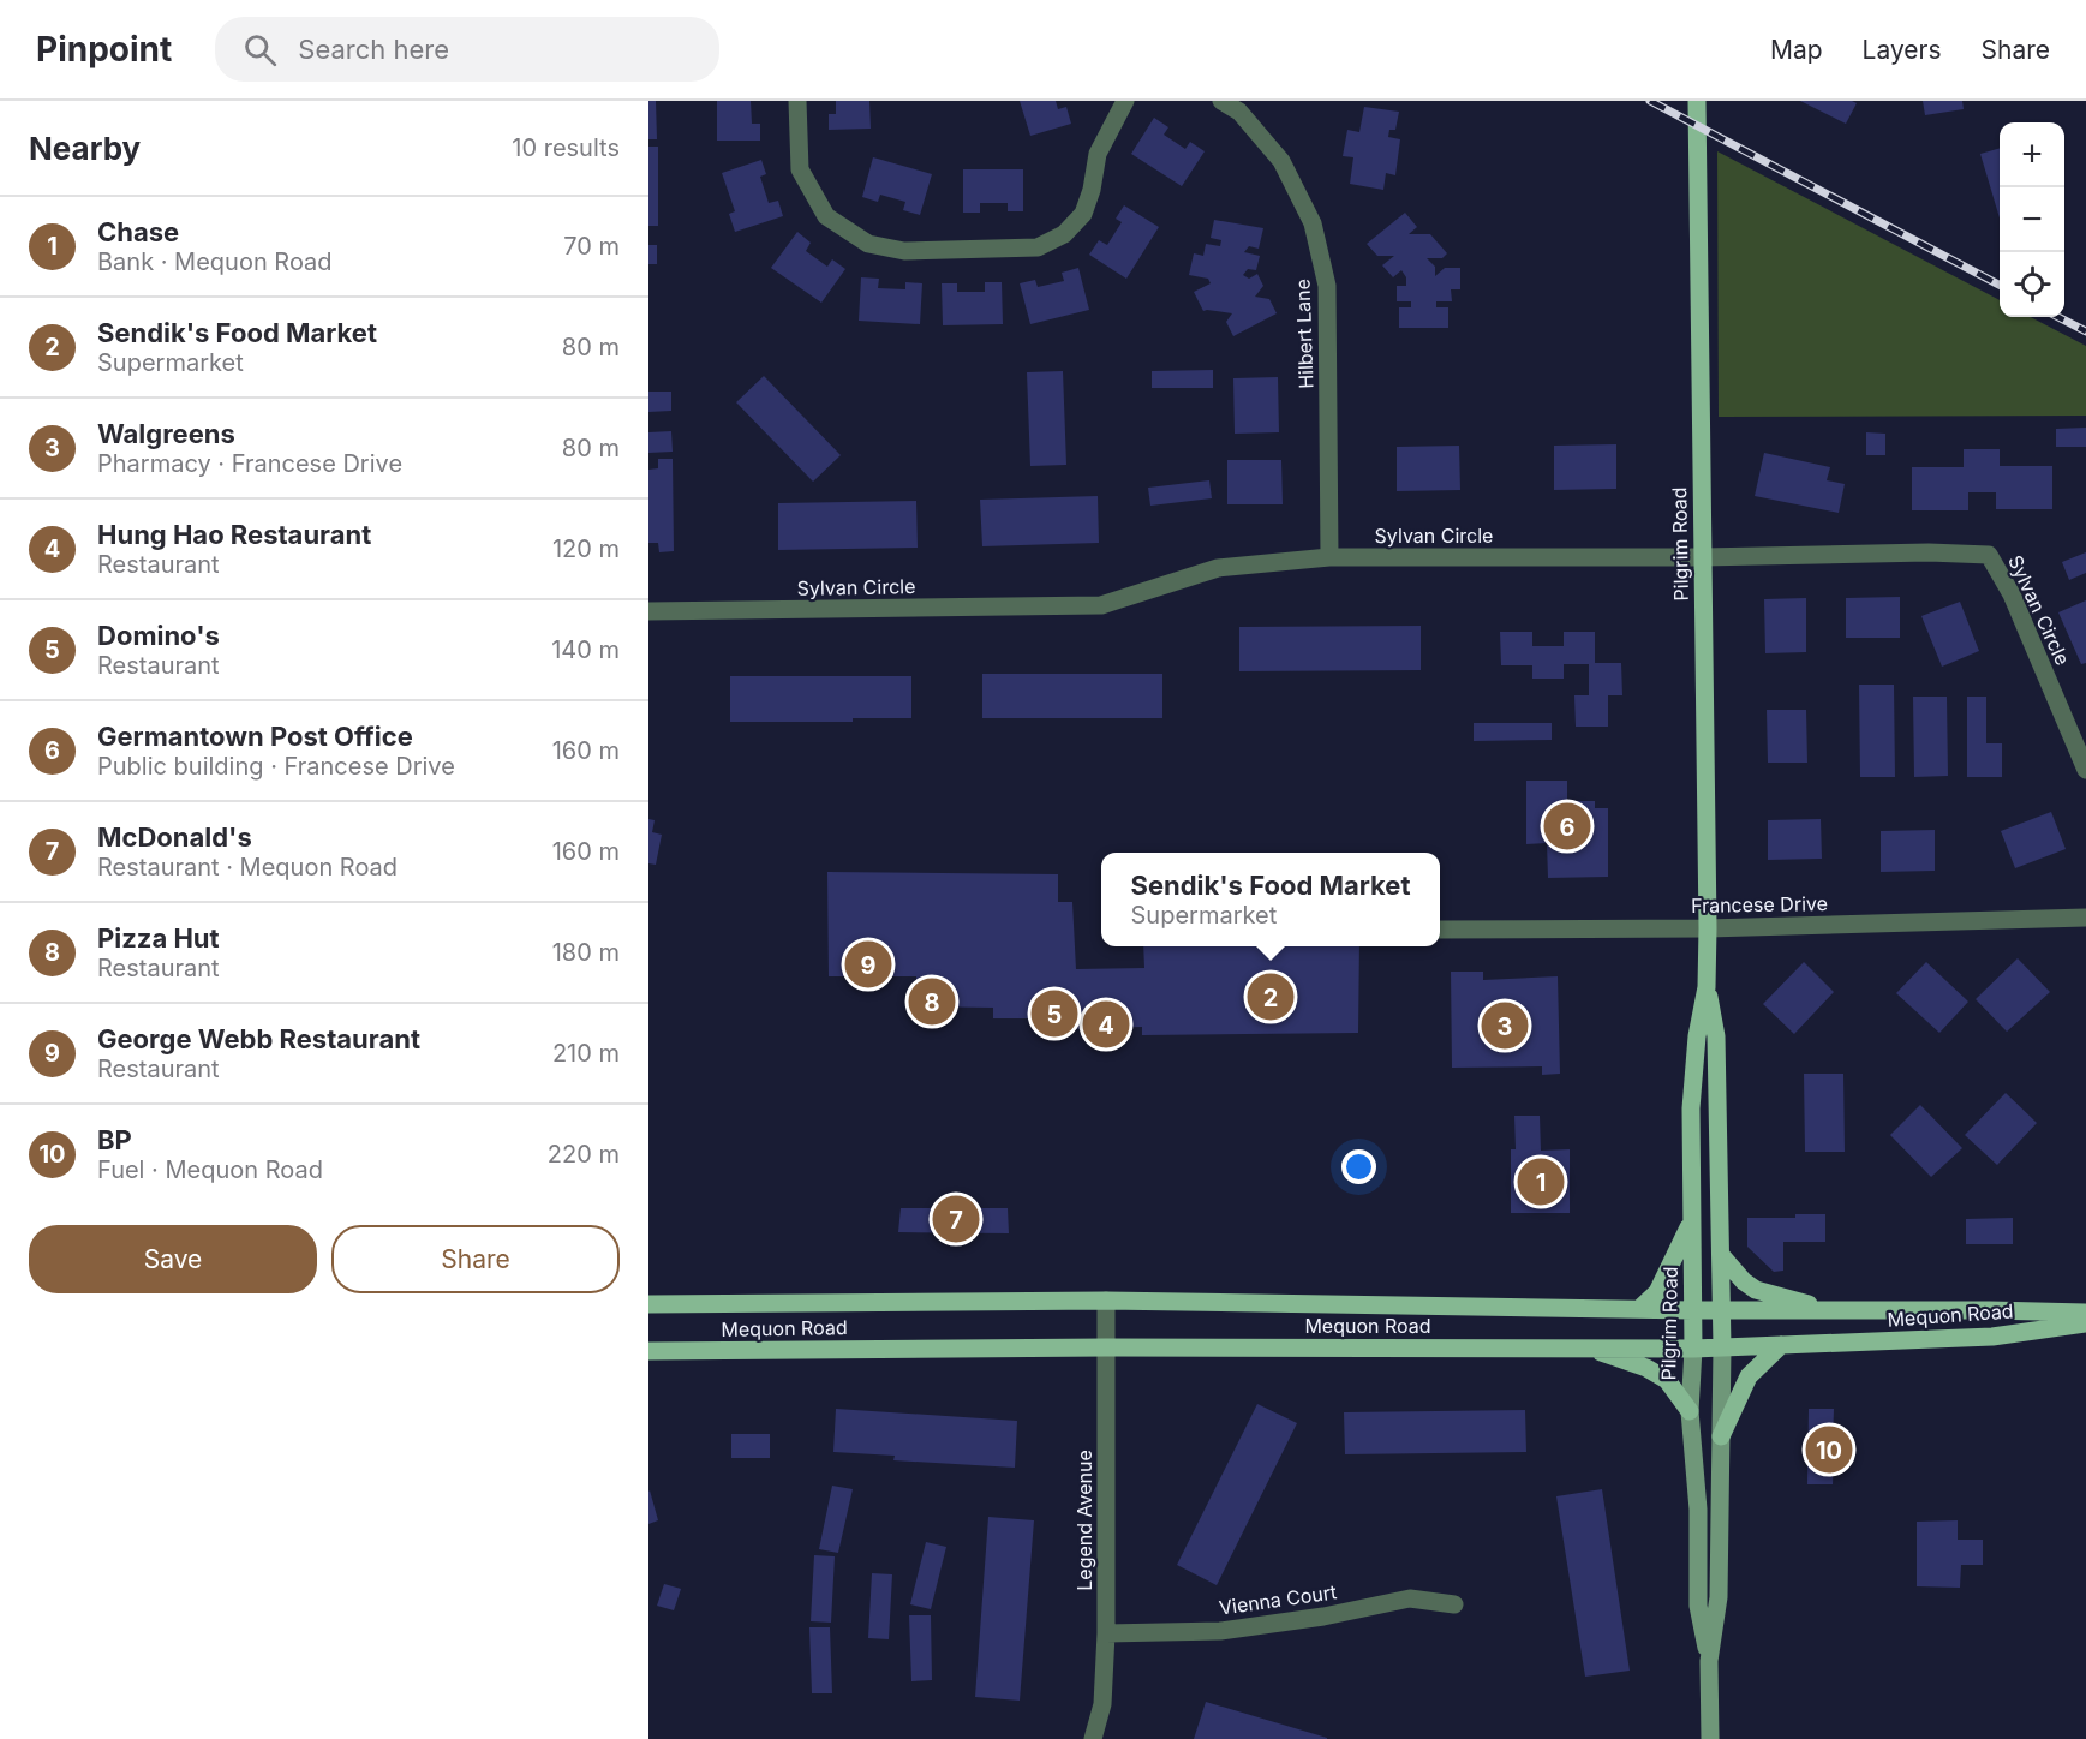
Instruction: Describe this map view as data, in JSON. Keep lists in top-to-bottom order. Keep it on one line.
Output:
{"streets":{"main road":["Pilgrim Road","Mequon Road"],"street":["Hilbert Lane","Sylvan Circle","Francese Drive","Legend Avenue","Vienna Court"]},"crossings":[["Hilbert Lane","Sylvan Circle"],["Sylvan Circle","Pilgrim Road"],["Pilgrim Road","Francese Drive"],["Pilgrim Road","Mequon Road"],["Mequon Road","Legend Avenue"],["Legend Avenue","Vienna Court"]],"page":{"header":"Pinpoint","search":"Search here","nav":["Map","Layers","Share"],"heading":["Nearby","10 results"],"map_buttons":["+","−"],"list":[{"mark":"1","name":"Chase","note":"Bank · Mequon Road","value":"70 m"},{"mark":"2","name":"Sendik's Food Market","note":"Supermarket","value":"80 m"},{"mark":"3","name":"Walgreens","note":"Pharmacy · Francese Drive","value":"80 m"},{"mark":"4","name":"Hung Hao Restaurant","note":"Restaurant","value":"120 m"},{"mark":"5","name":"Domino's","note":"Restaurant","value":"140 m"},{"mark":"6","name":"Germantown Post Office","note":"Public building · Francese Drive","value":"160 m"},{"mark":"7","name":"McDonald's","note":"Restaurant · Mequon Road","value":"160 m"},{"mark":"8","name":"Pizza Hut","note":"Restaurant","value":"180 m"},{"mark":"9","name":"George Webb Restaurant","note":"Restaurant","value":"210 m"},{"mark":"10","name":"BP","note":"Fuel · Mequon Road","value":"220 m"}],"pins":["6","9","2","8","5","4","3","1","7","10"],"popup":["Sendik's Food Market","Supermarket"],"buttons":["Save","Share"]}}
